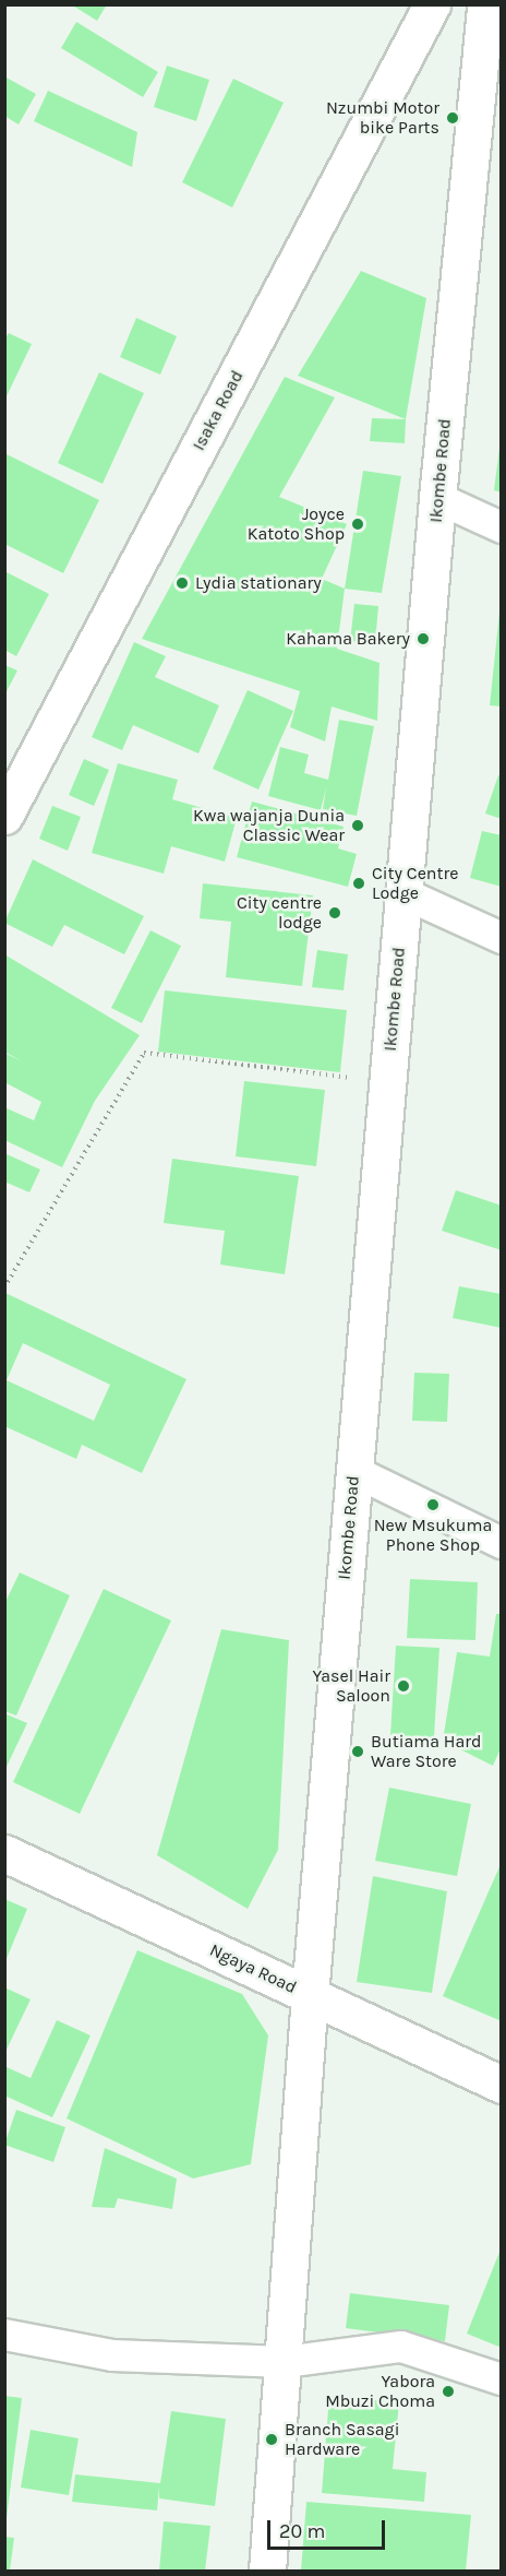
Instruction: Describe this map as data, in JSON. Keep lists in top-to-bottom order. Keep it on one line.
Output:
{"streets":{"street":["Isaka Road","Ikombe Road","Ngaya Road"]},"crossings":[["Ikombe Road","Ngaya Road"]],"places":["Nzumbi Motor bike Parts","Joyce Katoto Shop","Lydia stationary","Kahama Bakery","Kwa wajanja Dunia Classic Wear","City Centre Lodge","City centre lodge","New Msukuma Phone Shop","Yasel Hair Saloon","Butiama Hard Ware Store","Yabora Mbuzi Choma","Branch Sasagi Hardware"],"scale_bar":"20 m"}
